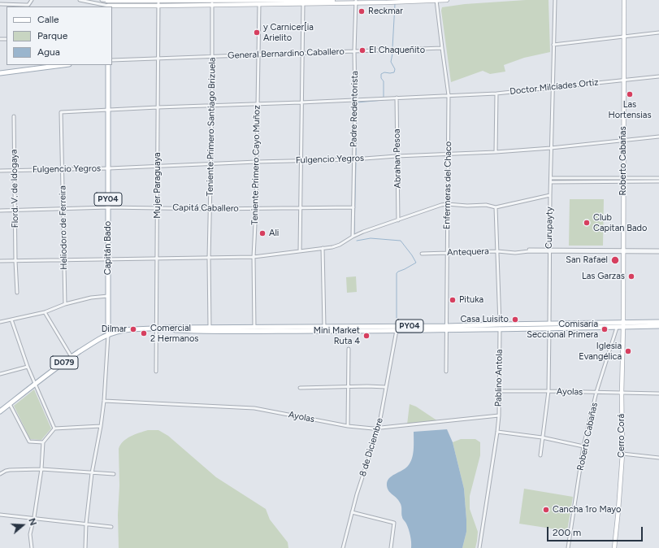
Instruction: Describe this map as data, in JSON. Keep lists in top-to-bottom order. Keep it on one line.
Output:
{"streets":{"main road":["Roberto Cabañas","PY04","Capitán Bado","D079","Cerro Corá"],"street":["General Bernardino Caballero","Doctor Milcíades Ortiz","Padre Redentorista","Teniente Primero Santiago Brizuela","Abrahan Pesoa","Fulgencio Yegros","Teniente Primero Cayo Muñoz","Mujer Paraguaya","Enfermeras del Chaco","Flord. V. de Idogaya","Capitá Caballero","Heliodoro de Ferreira","Curupayty","Antequera","Pablino Antola","Ayolas","8 de Diciembre"]},"crossings":[["General Bernardino Caballero","Padre Redentorista"],["General Bernardino Caballero","Teniente Primero Santiago Brizuela"],["General Bernardino Caballero","Teniente Primero Cayo Muñoz"],["General Bernardino Caballero","Mujer Paraguaya"],["General Bernardino Caballero","Enfermeras del Chaco"],["Doctor Milcíades Ortiz","Padre Redentorista"],["Doctor Milcíades Ortiz","Teniente Primero Santiago Brizuela"],["Doctor Milcíades Ortiz","Abrahan Pesoa"],["Doctor Milcíades Ortiz","Roberto Cabañas"],["Doctor Milcíades Ortiz","Teniente Primero Cayo Muñoz"],["Doctor Milcíades Ortiz","Mujer Paraguaya"],["Doctor Milcíades Ortiz","Enfermeras del Chaco"],["Doctor Milcíades Ortiz","Heliodoro de Ferreira"],["Doctor Milcíades Ortiz","Curupayty"],["Doctor Milcíades Ortiz","Capitán Bado"],["Padre Redentorista","Fulgencio Yegros"],["Padre Redentorista","Capitá Caballero"],["Teniente Primero Santiago Brizuela","Fulgencio Yegros"],["Teniente Primero Santiago Brizuela","PY04"],["Teniente Primero Santiago Brizuela","Capitá Caballero"],["Abrahan Pesoa","Fulgencio Yegros"],["Fulgencio Yegros","Roberto Cabañas"],["Fulgencio Yegros","Teniente Primero Cayo Muñoz"],["Fulgencio Yegros","Mujer Paraguaya"],["Fulgencio Yegros","Enfermeras del Chaco"],["Fulgencio Yegros","Flord. V. de Idogaya"],["Fulgencio Yegros","Heliodoro de Ferreira"],["Fulgencio Yegros","Curupayty"],["Fulgencio Yegros","Capitán Bado"],["Roberto Cabañas","PY04"],["Roberto Cabañas","Antequera"],["Roberto Cabañas","Ayolas"],["Roberto Cabañas","Cerro Corá"],["Teniente Primero Cayo Muñoz","PY04"],["Teniente Primero Cayo Muñoz","Capitá Caballero"],["Mujer Paraguaya","PY04"],["Mujer Paraguaya","Capitá Caballero"],["Enfermeras del Chaco","PY04"],["Enfermeras del Chaco","Antequera"],["Flord. V. de Idogaya","Capitá Caballero"],["PY04","Curupayty"],["PY04","Capitán Bado"],["PY04","D079"],["PY04","Pablino Antola"],["PY04","Cerro Corá"],["PY04","8 de Diciembre"],["Capitá Caballero","Heliodoro de Ferreira"],["Capitá Caballero","Capitán Bado"],["Curupayty","Antequera"],["Curupayty","Ayolas"],["Capitán Bado","D079"],["Antequera","Pablino Antola"],["Pablino Antola","Ayolas"],["Ayolas","Cerro Corá"],["Ayolas","8 de Diciembre"]],"places":["Reckmar","y Carnicer[ia Arielito","El Chaqueñito","Las Hortensias","Club Capitan Bado","Ali","San Rafael","Las Garzas","Pituka","Casa Luisito","Dilmar","Comisaría Seccional Primera","Comercial 2 Hermanos","Mini Market Ruta 4","Iglesia Evangélica","Cancha 1ro Mayo"],"legend":["Calle","Parque","Agua"],"scale_bar":"200 m","north":"right"}
